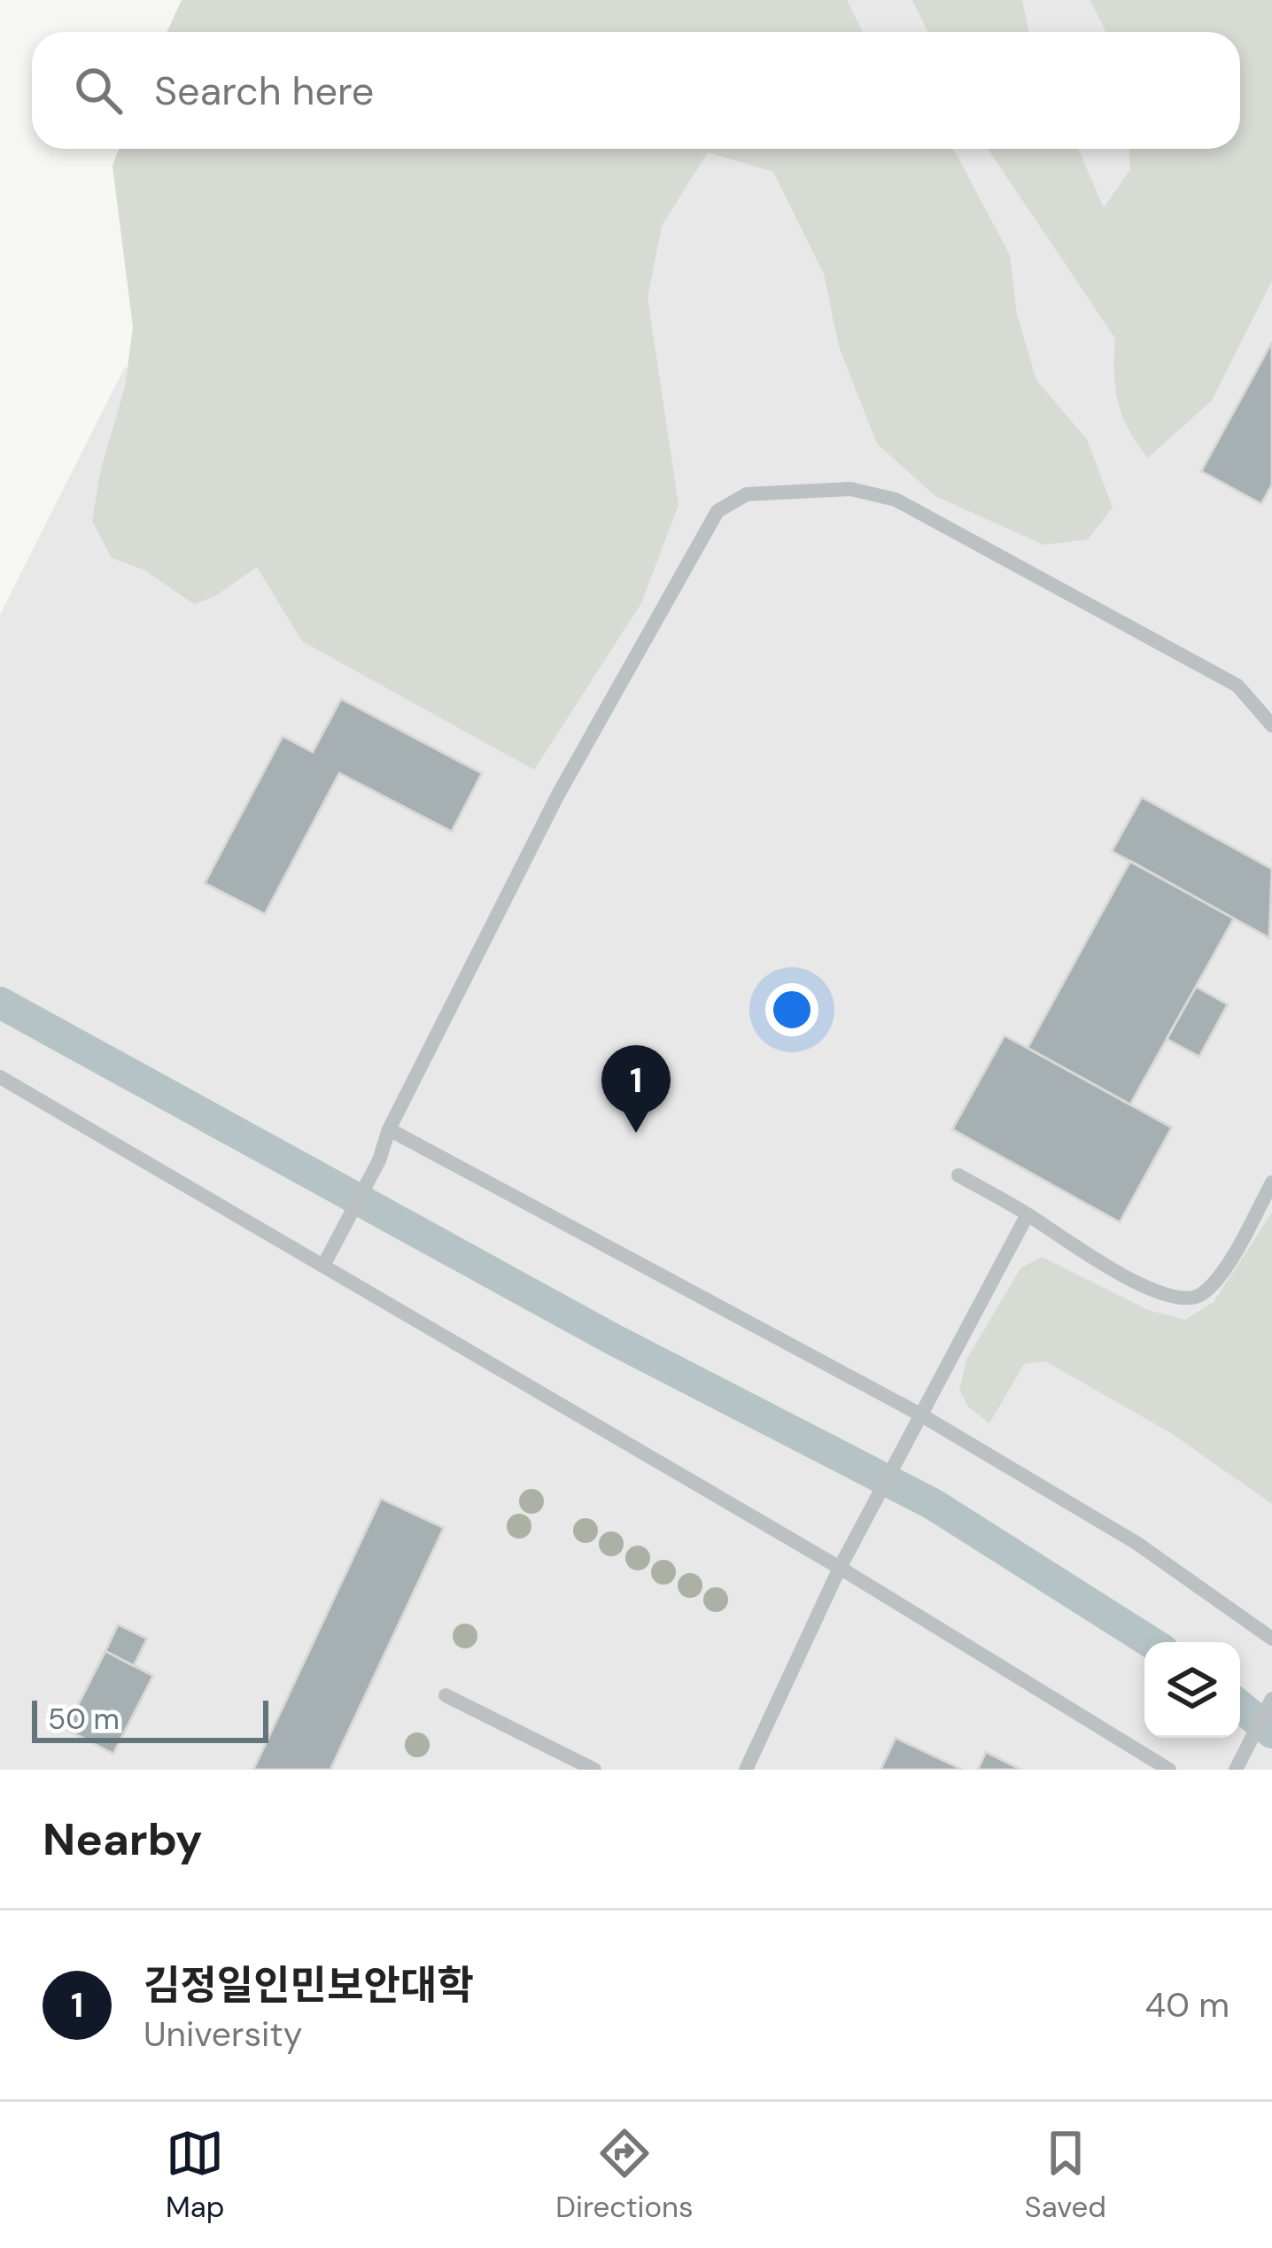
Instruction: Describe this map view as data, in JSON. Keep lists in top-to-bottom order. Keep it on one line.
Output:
{"scale_bar":"50 m","page":{"search":"Search here","pins":"1","scale":"50 m","heading":"Nearby","list":[{"mark":"1","name":"김정일인민보안대학","note":"University","value":"40 m"}],"nav":["Map","Directions","Saved"]}}
